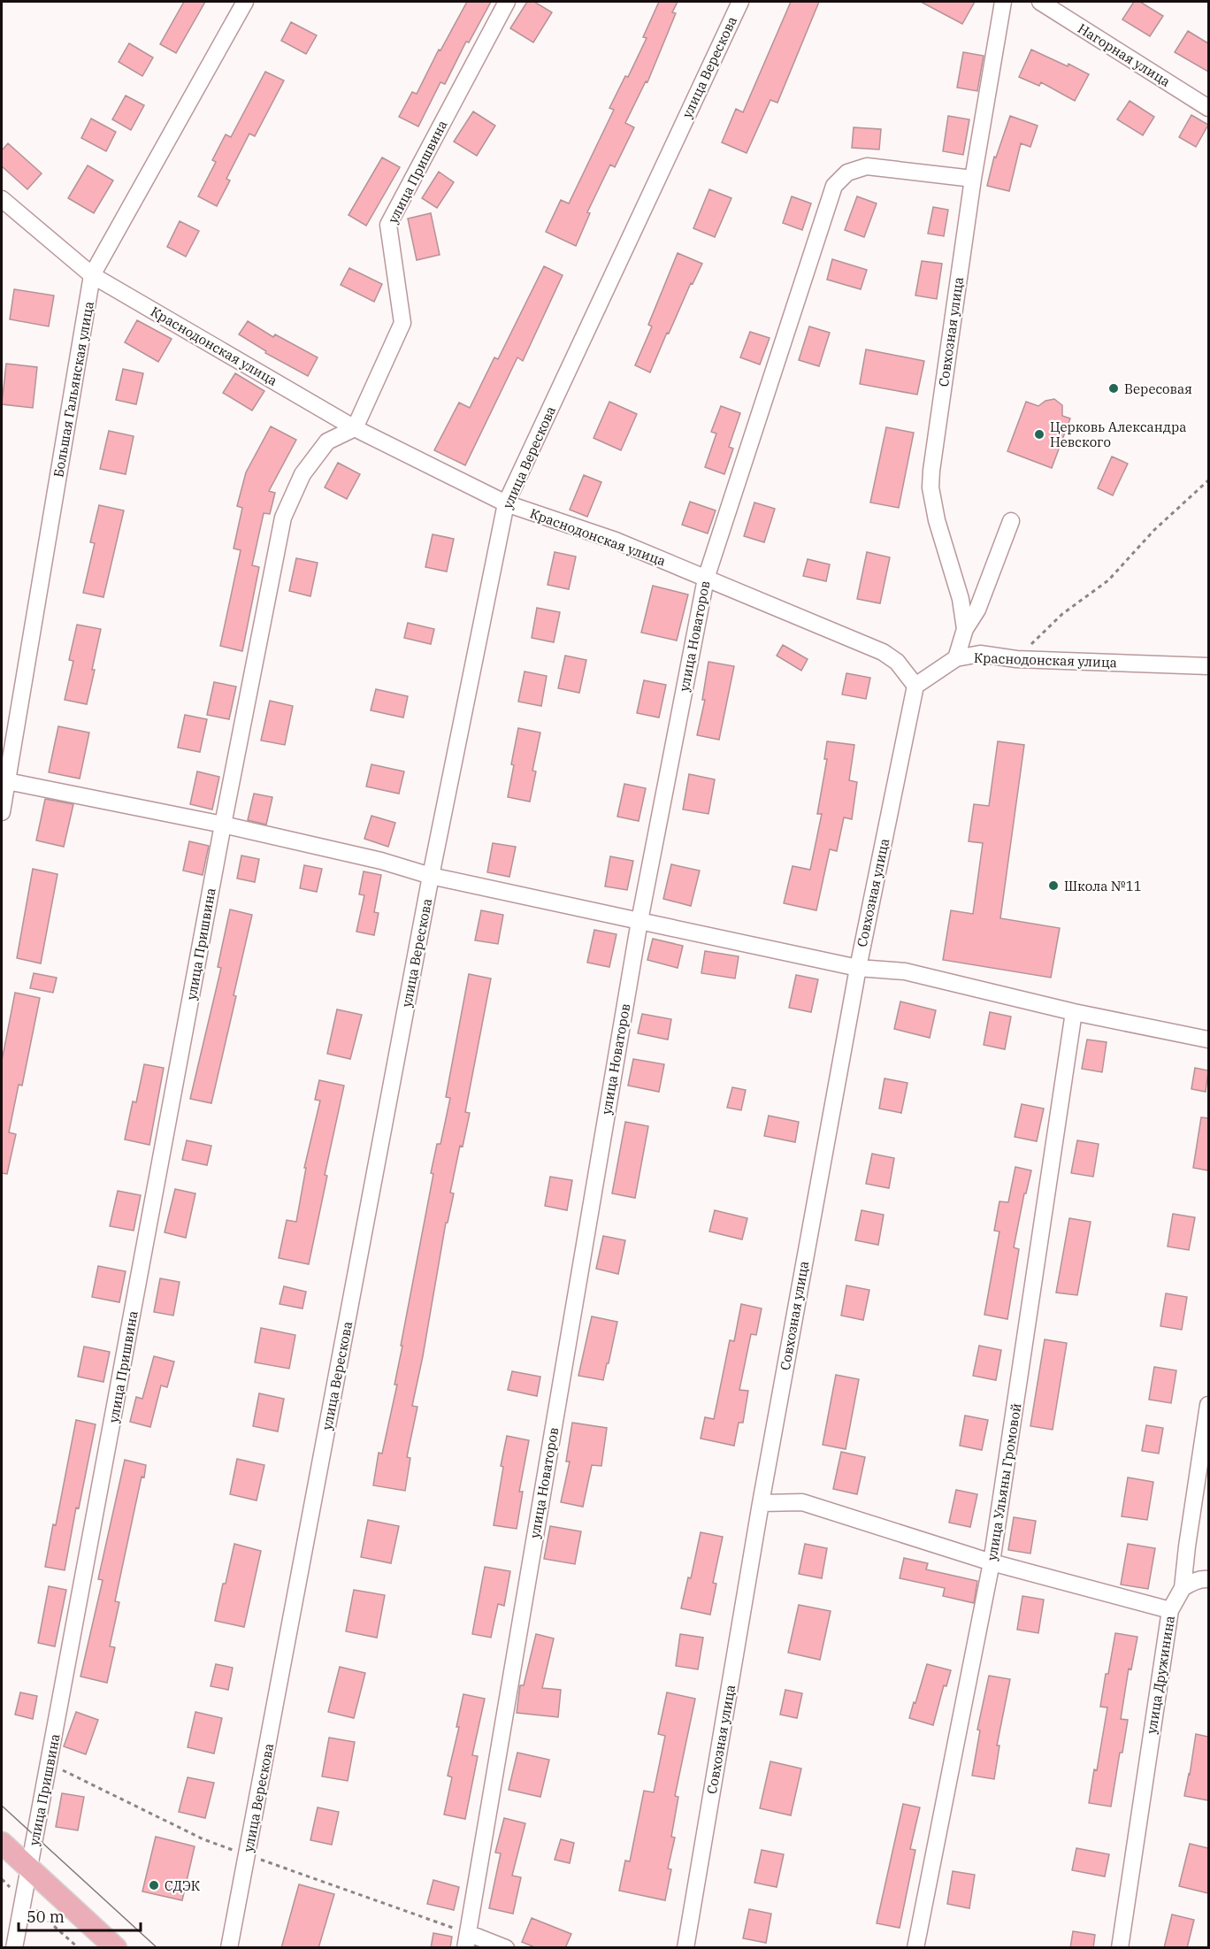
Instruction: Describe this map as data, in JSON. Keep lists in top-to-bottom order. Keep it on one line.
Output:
{"streets":{"street":["Нагорная улица","улица Верескова","улица Пришвина","Совхозная улица","Краснодонская улица","Большая Гальянская улица","улица Новаторов","улица Ульяны Громовой","улица Дружинина"]},"crossings":[["улица Верескова","Краснодонская улица"],["улица Пришвина","Краснодонская улица"],["Совхозная улица","Краснодонская улица"],["Совхозная улица","улица Новаторов"],["Краснодонская улица","Большая Гальянская улица"],["Краснодонская улица","улица Новаторов"]],"places":["Вересовая","Церковь Александра Невского","Школа №11","СДЭК"],"scale_bar":"50 m"}
